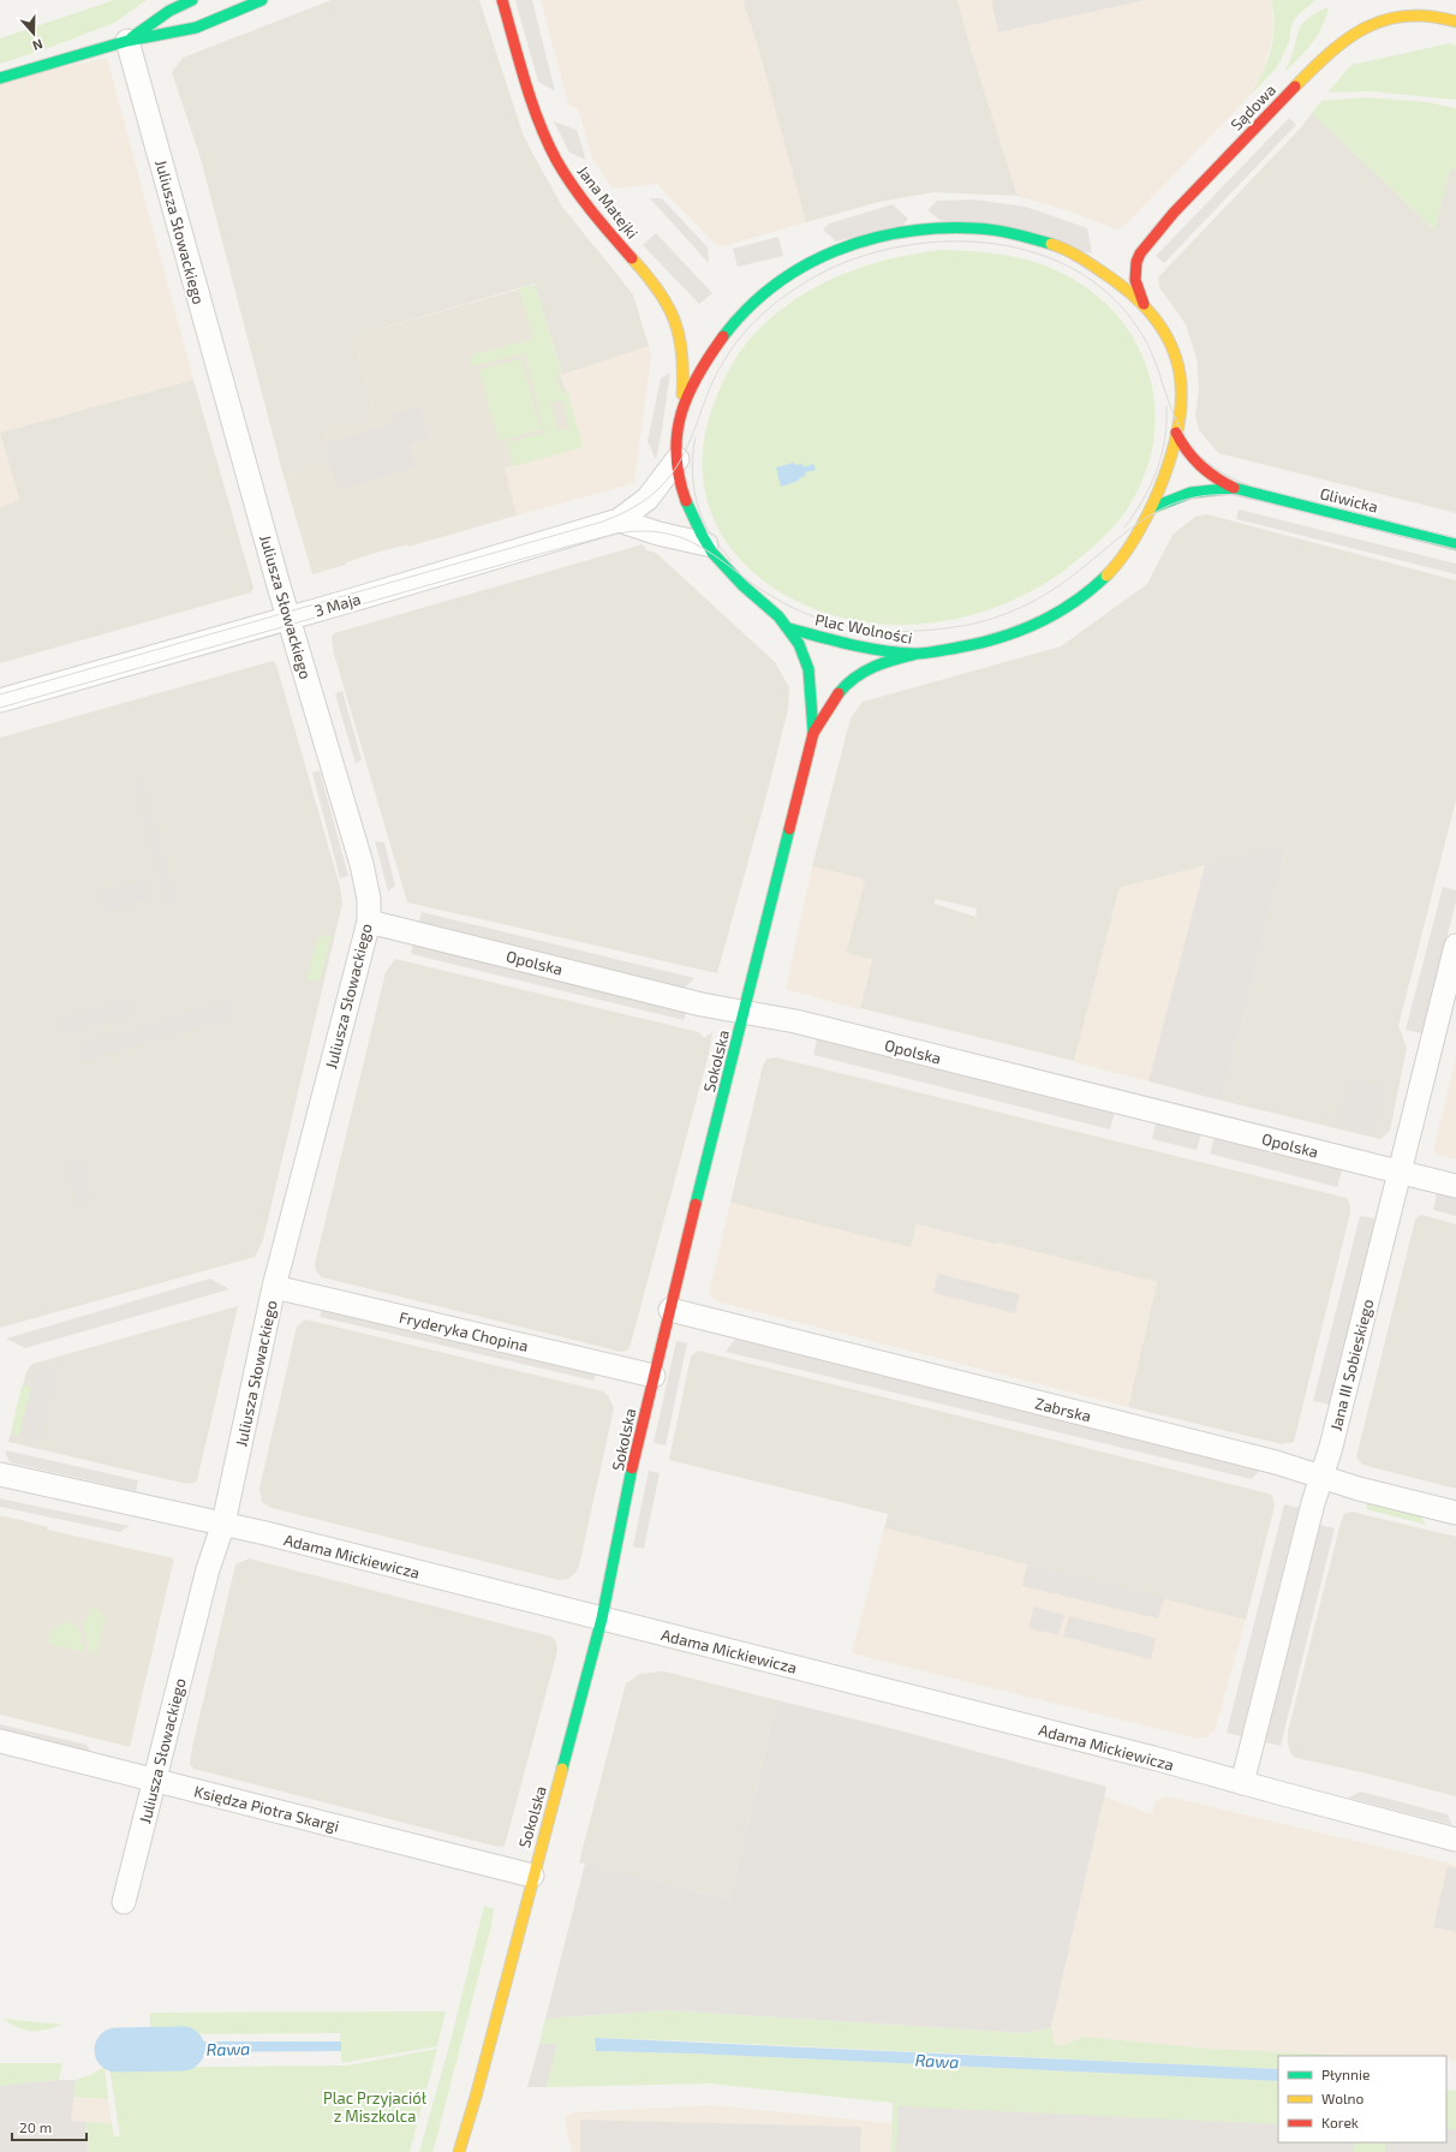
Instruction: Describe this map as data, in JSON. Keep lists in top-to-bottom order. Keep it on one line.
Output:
{"streets":{"street":["Sądowa","Jana Matejki","Juliusza Słowackiego","Gliwicka","3 Maja","Plac Wolności","Opolska","Sokolska","Fryderyka Chopina","Jana III Sobieskiego","Zabrska","Adama Mickiewicza","Księdza Piotra Skargi"]},"crossings":[["Sądowa","Plac Wolności"],["Jana Matejki","Plac Wolności"],["Juliusza Słowackiego","3 Maja"],["Juliusza Słowackiego","Opolska"],["Juliusza Słowackiego","Fryderyka Chopina"],["Juliusza Słowackiego","Adama Mickiewicza"],["Juliusza Słowackiego","Księdza Piotra Skargi"],["Gliwicka","Plac Wolności"],["3 Maja","Plac Wolności"],["Plac Wolności","Sokolska"],["Opolska","Sokolska"],["Opolska","Jana III Sobieskiego"],["Sokolska","Fryderyka Chopina"],["Sokolska","Zabrska"],["Sokolska","Adama Mickiewicza"],["Sokolska","Księdza Piotra Skargi"],["Jana III Sobieskiego","Zabrska"],["Jana III Sobieskiego","Adama Mickiewicza"]],"water":["Rawa"],"parks":["Plac Przyjaciół z Miszkolca"],"legend":["Płynnie","Wolno","Korek"],"scale_bar":"20 m","north":"bottom"}
